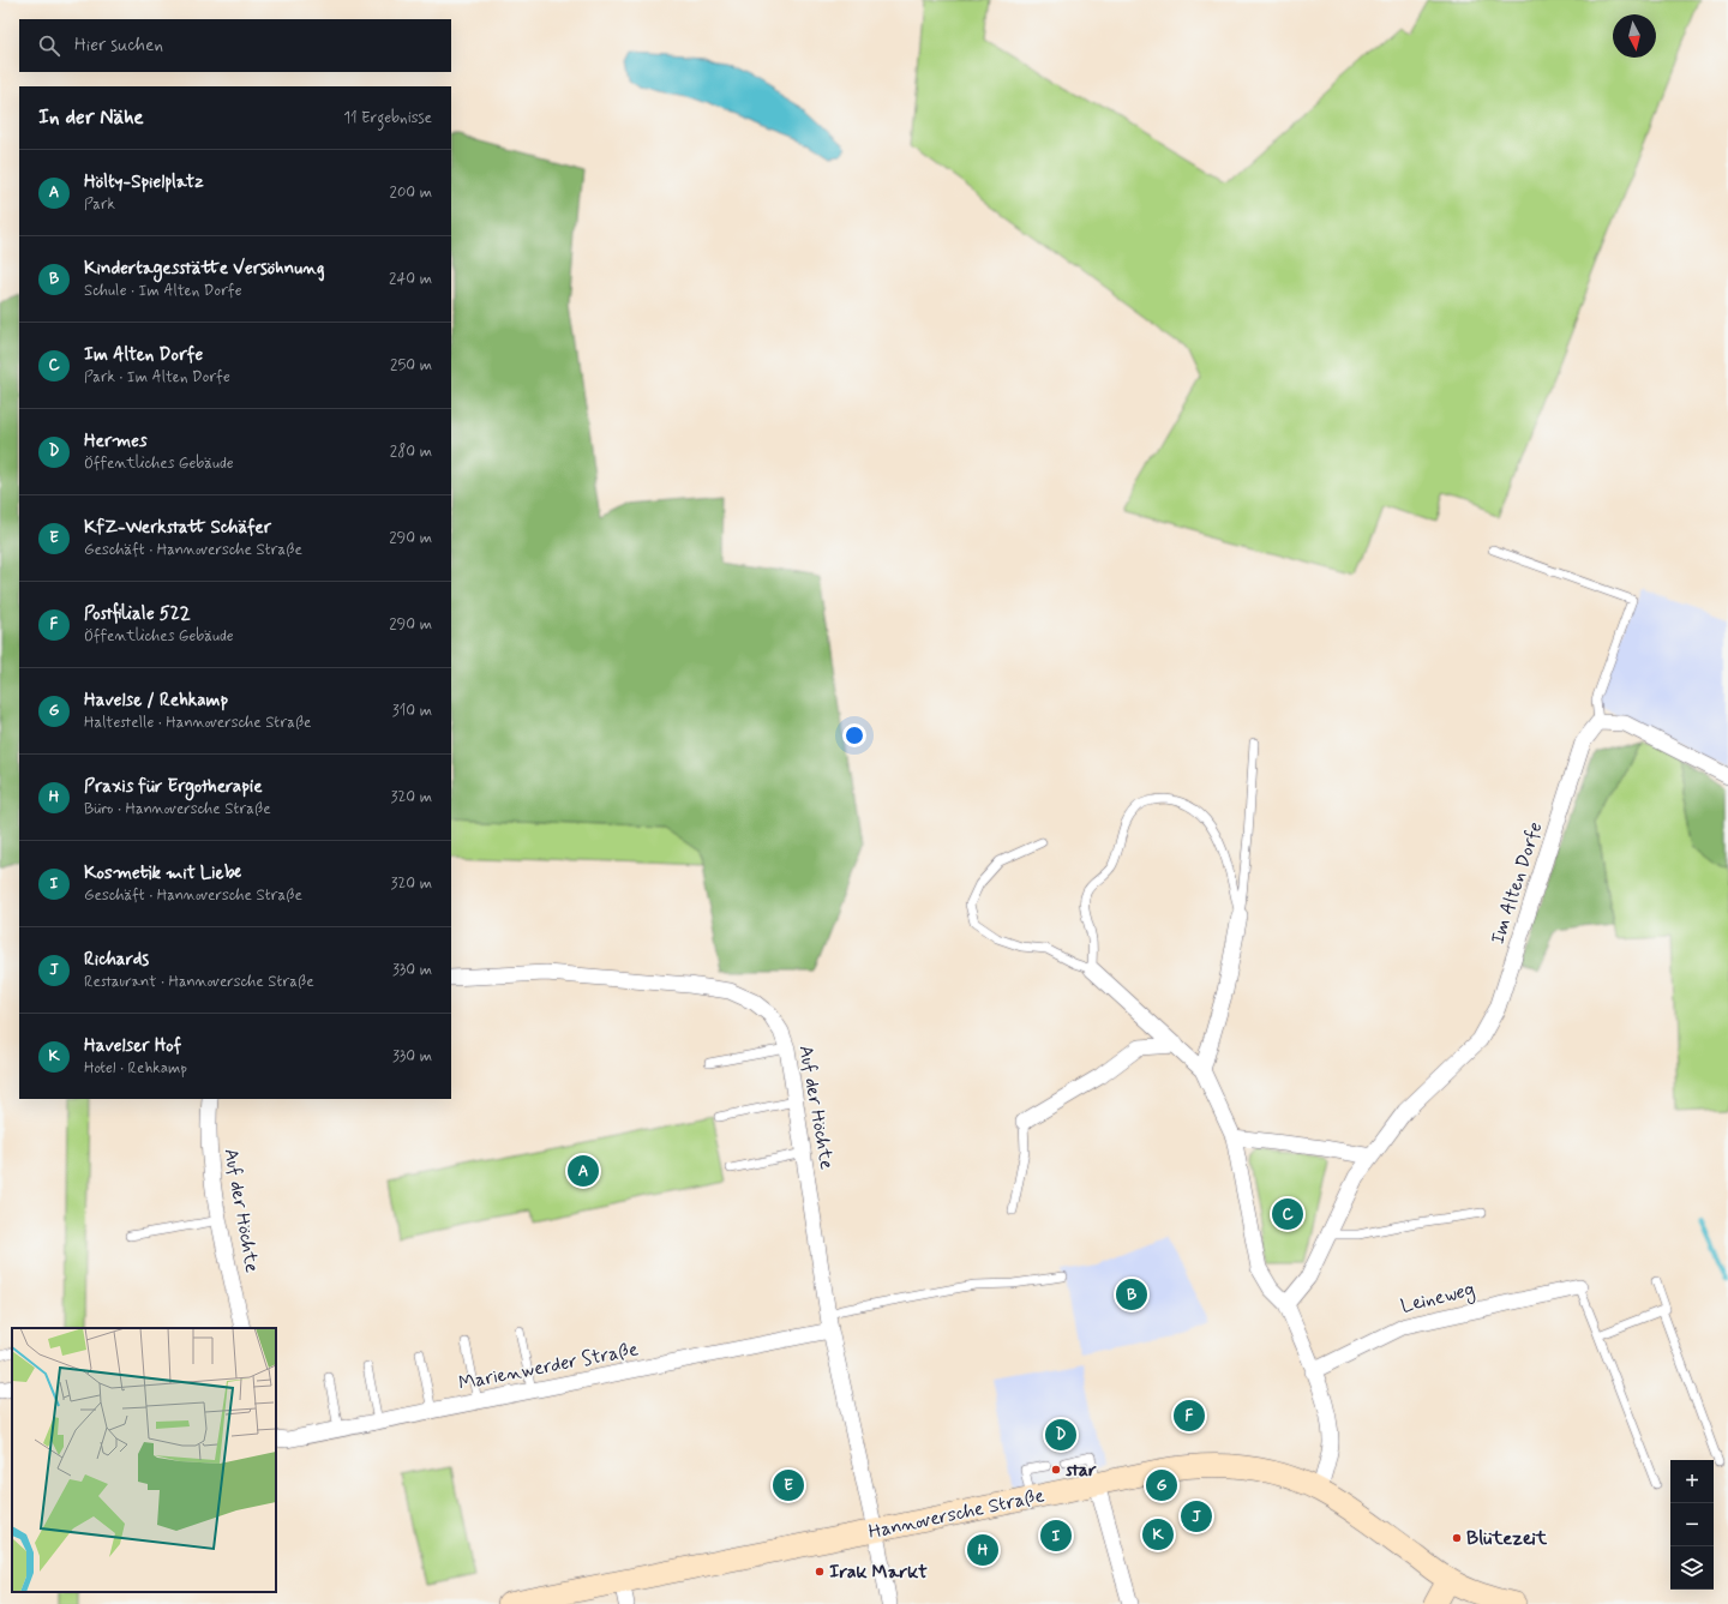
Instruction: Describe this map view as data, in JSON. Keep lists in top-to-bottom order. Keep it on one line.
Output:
{"streets":{"street":["Im Alten Dorfe","Auf der Höchte","Leineweg","Marienwerder Straße","Hannoversche Straße"]},"crossings":[["Auf der Höchte","Marienwerder Straße"],["Auf der Höchte","Hannoversche Straße"]],"places":["star","Blütezeit","Irak Markt"],"north":"bottom","page":{"search":"Hier suchen","heading":["In der Nähe","11 Ergebnisse"],"list":[{"mark":"A","name":"Hölty-Spielplatz","note":"Park","value":"200 m"},{"mark":"B","name":"Kindertagesstätte Versöhnung","note":"Schule · Im Alten Dorfe","value":"240 m"},{"mark":"C","name":"Im Alten Dorfe","note":"Park · Im Alten Dorfe","value":"250 m"},{"mark":"D","name":"Hermes","note":"Öffentliches Gebäude","value":"280 m"},{"mark":"E","name":"KfZ-Werkstatt Schäfer","note":"Geschäft · Hannoversche Straße","value":"290 m"},{"mark":"F","name":"Postfiliale 522","note":"Öffentliches Gebäude","value":"290 m"},{"mark":"G","name":"Havelse / Rehkamp","note":"Haltestelle · Hannoversche Straße","value":"310 m"},{"mark":"H","name":"Praxis für Ergotherapie","note":"Büro · Hannoversche Straße","value":"320 m"},{"mark":"I","name":"Kosmetik mit Liebe","note":"Geschäft · Hannoversche Straße","value":"320 m"},{"mark":"J","name":"Richards","note":"Restaurant · Hannoversche Straße","value":"330 m"},{"mark":"K","name":"Havelser Hof","note":"Hotel · Rehkamp","value":"330 m"}],"pins":["A","C","B","F","D","E","G","J","K","I","H"],"map_buttons":["+","−"]}}
